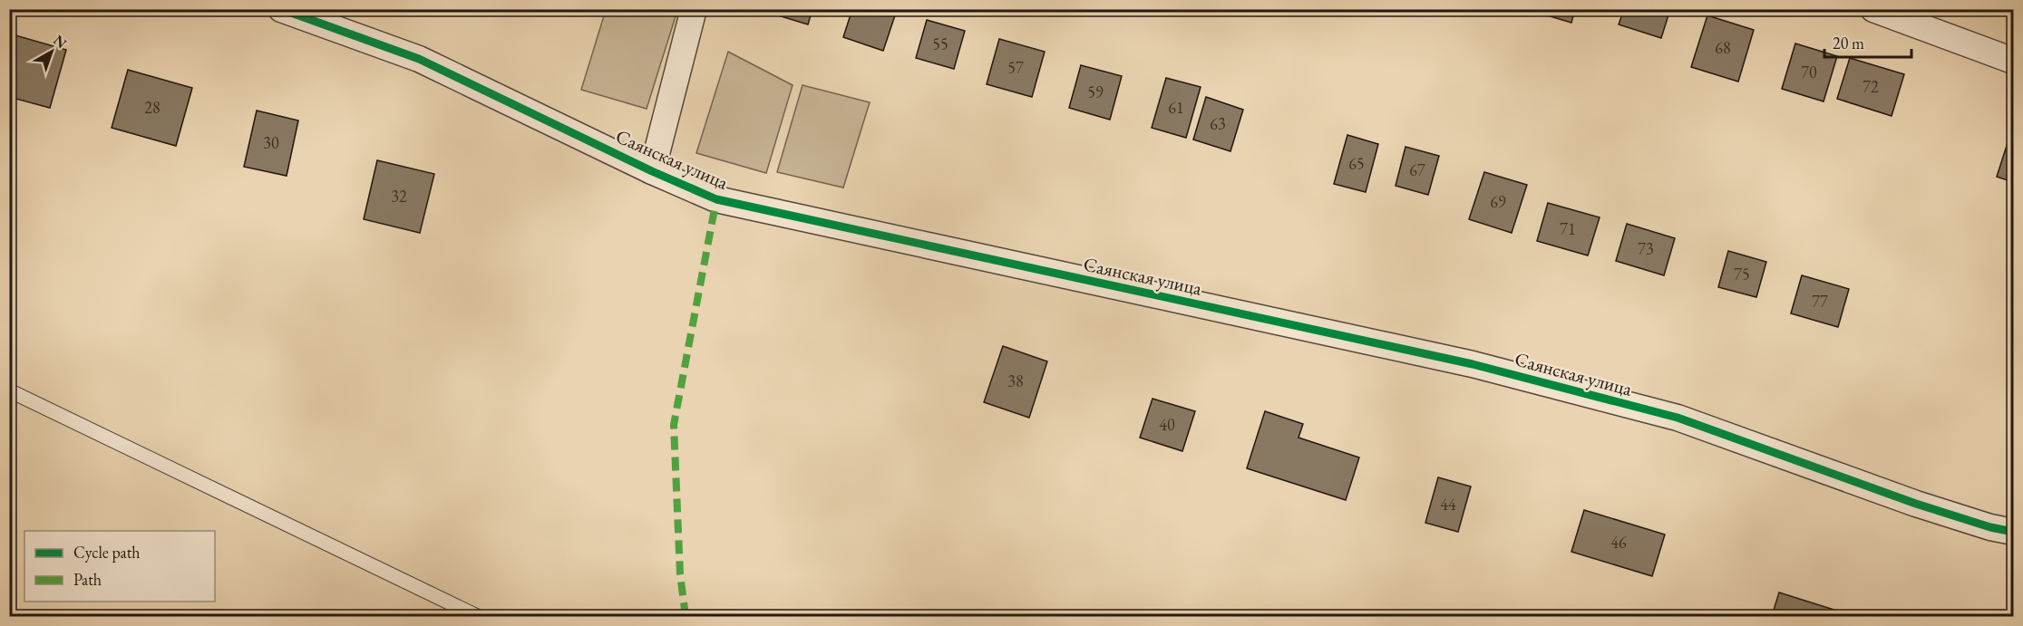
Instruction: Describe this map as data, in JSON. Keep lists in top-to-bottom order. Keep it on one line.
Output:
{"streets":{"street":["Саянская улица"]},"house_numbers":["55","68","57","70","72","59","28","61","63","30","65","67","32","69","71","73","75","77","38","40","44","46"],"legend":["Cycle path","Path"],"scale_bar":"20 m","north":"top right"}
